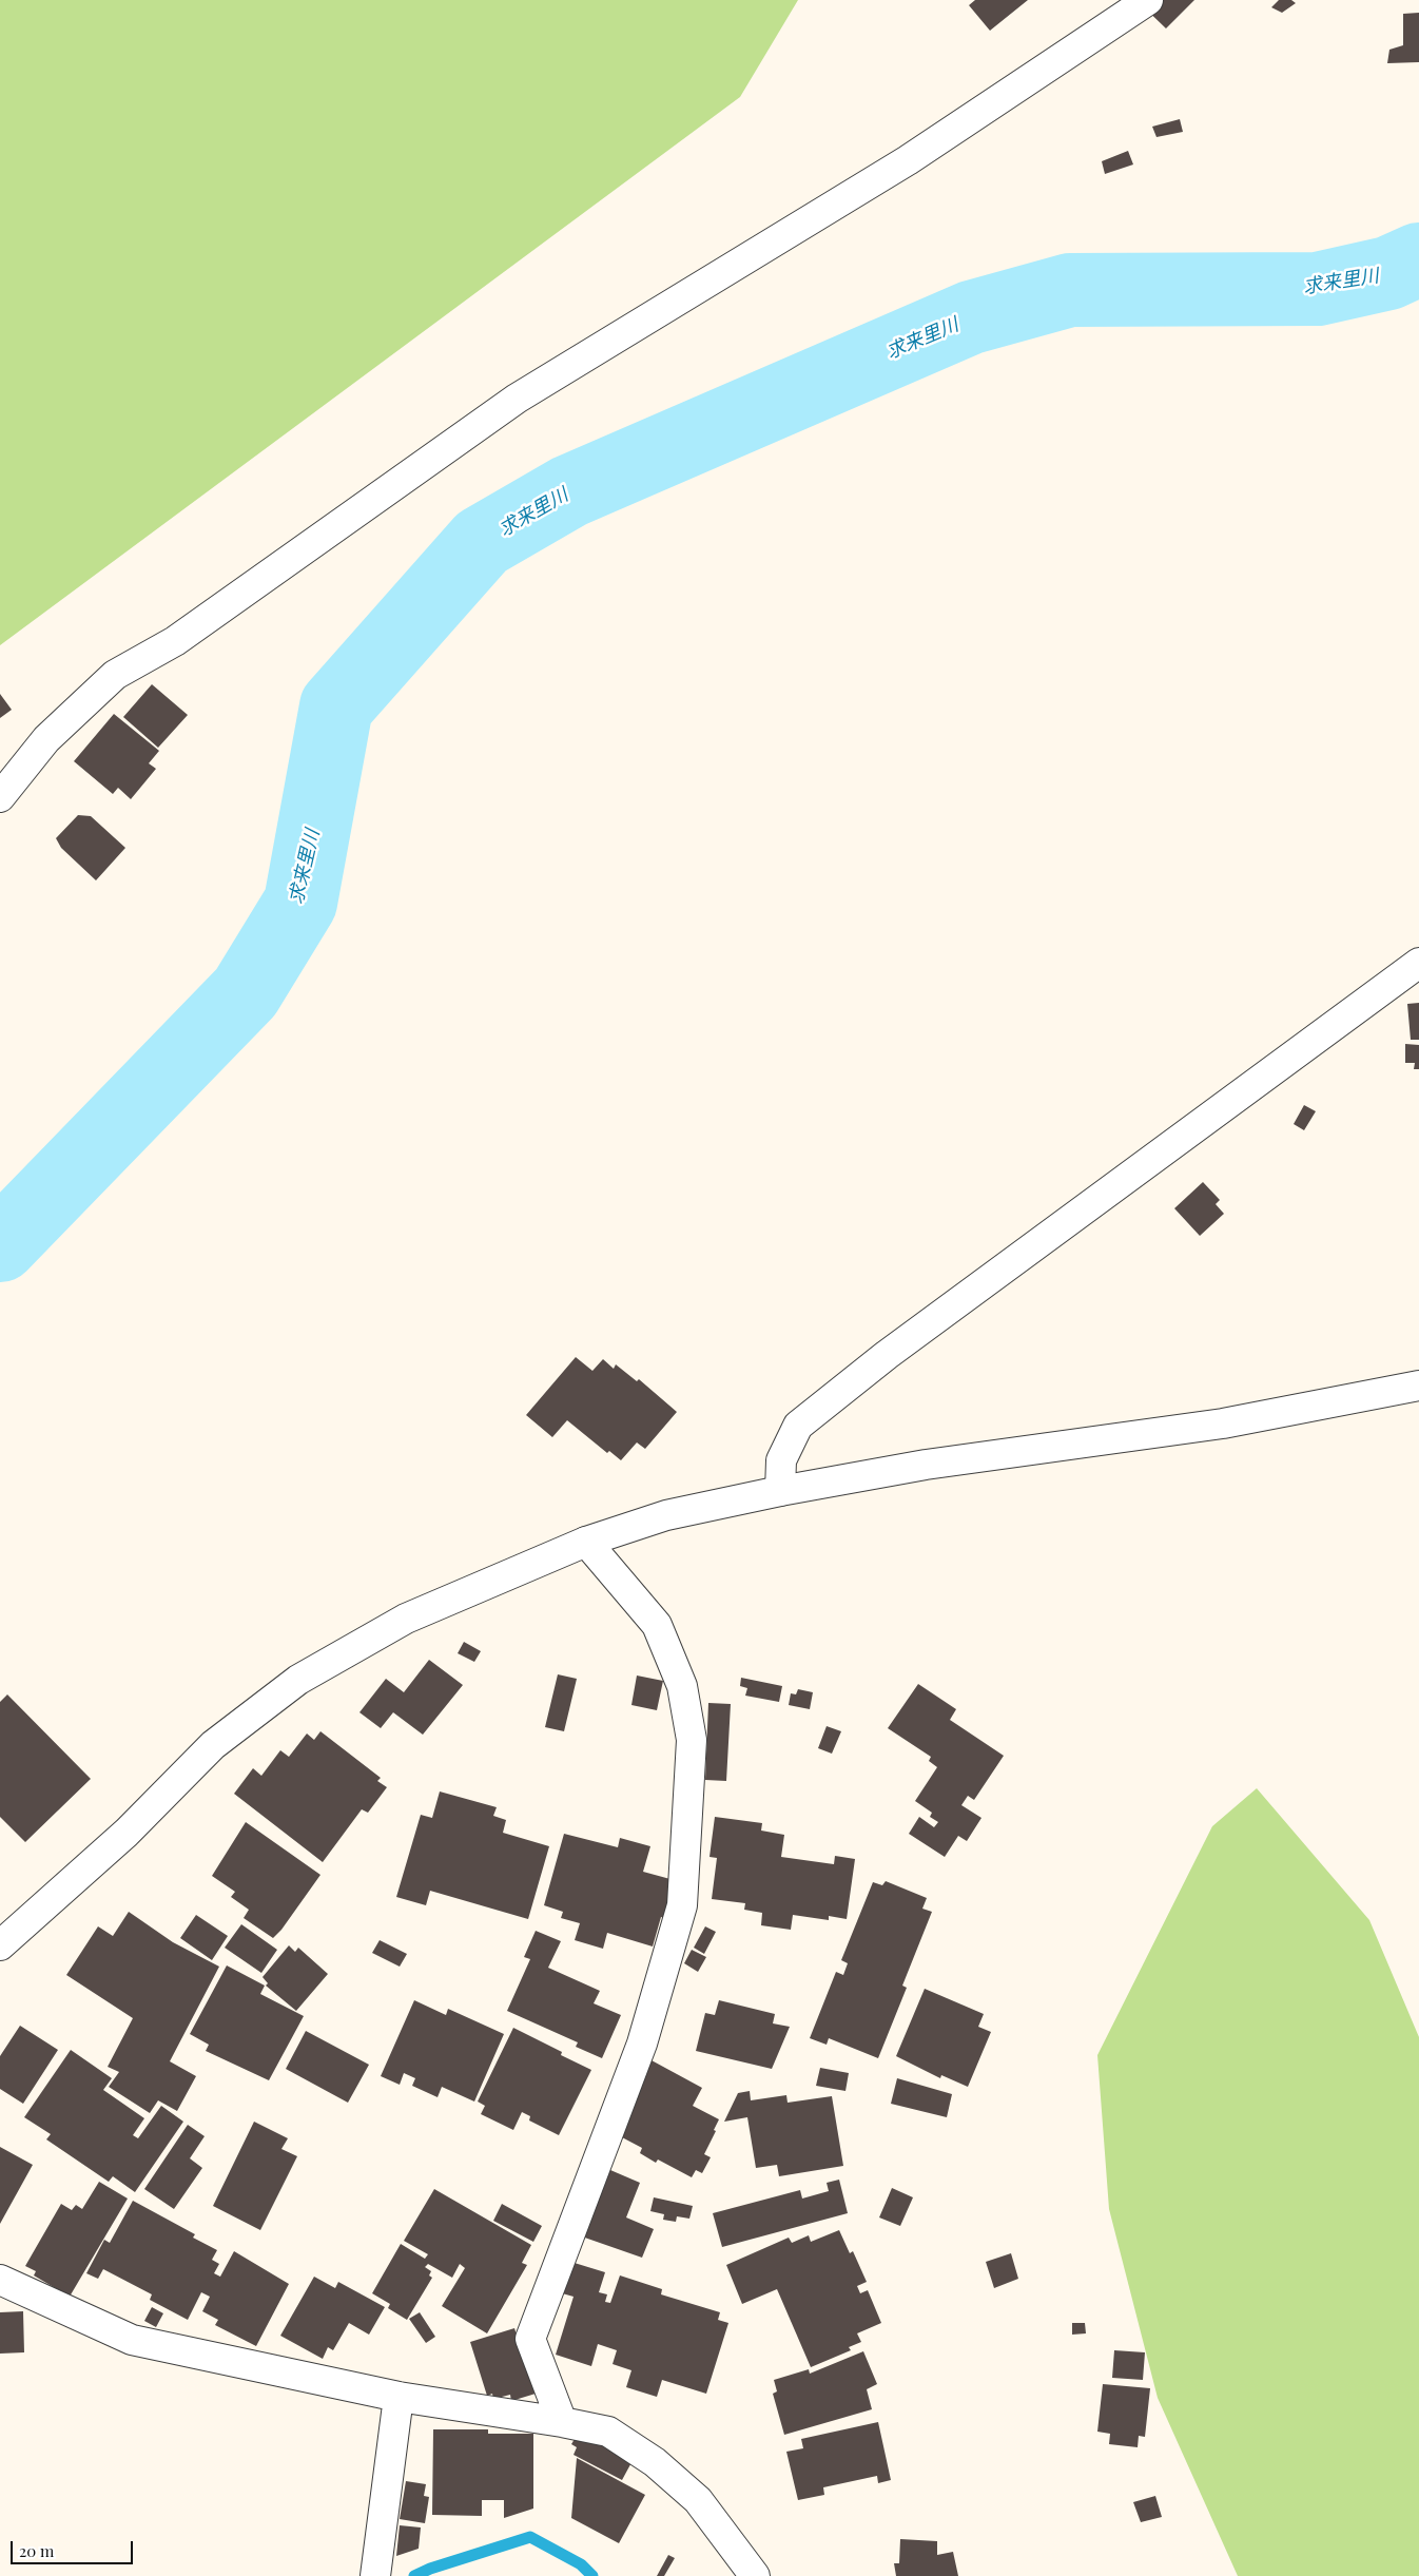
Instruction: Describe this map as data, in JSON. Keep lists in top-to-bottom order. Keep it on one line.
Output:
{"water":["求来里川"],"scale_bar":"20 m"}
